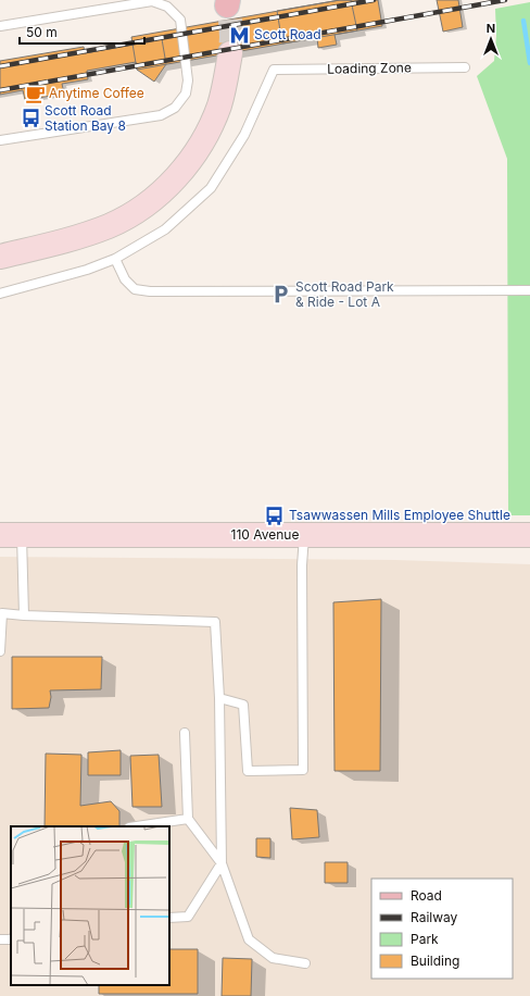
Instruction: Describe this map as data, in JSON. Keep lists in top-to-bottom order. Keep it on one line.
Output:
{"streets":{"main road":["110 Avenue"],"lane":["Loading Zone"]},"places":{"metro station":["Scott Road"],"cafe":["Anytime Coffee"],"bus stop":["Scott Road Station Bay 8","Tsawwassen Mills Employee Shuttle"],"parking":["Scott Road Park & Ride - Lot A"]},"legend":["Road","Railway","Park","Building"],"scale_bar":"50 m","north":"top"}
